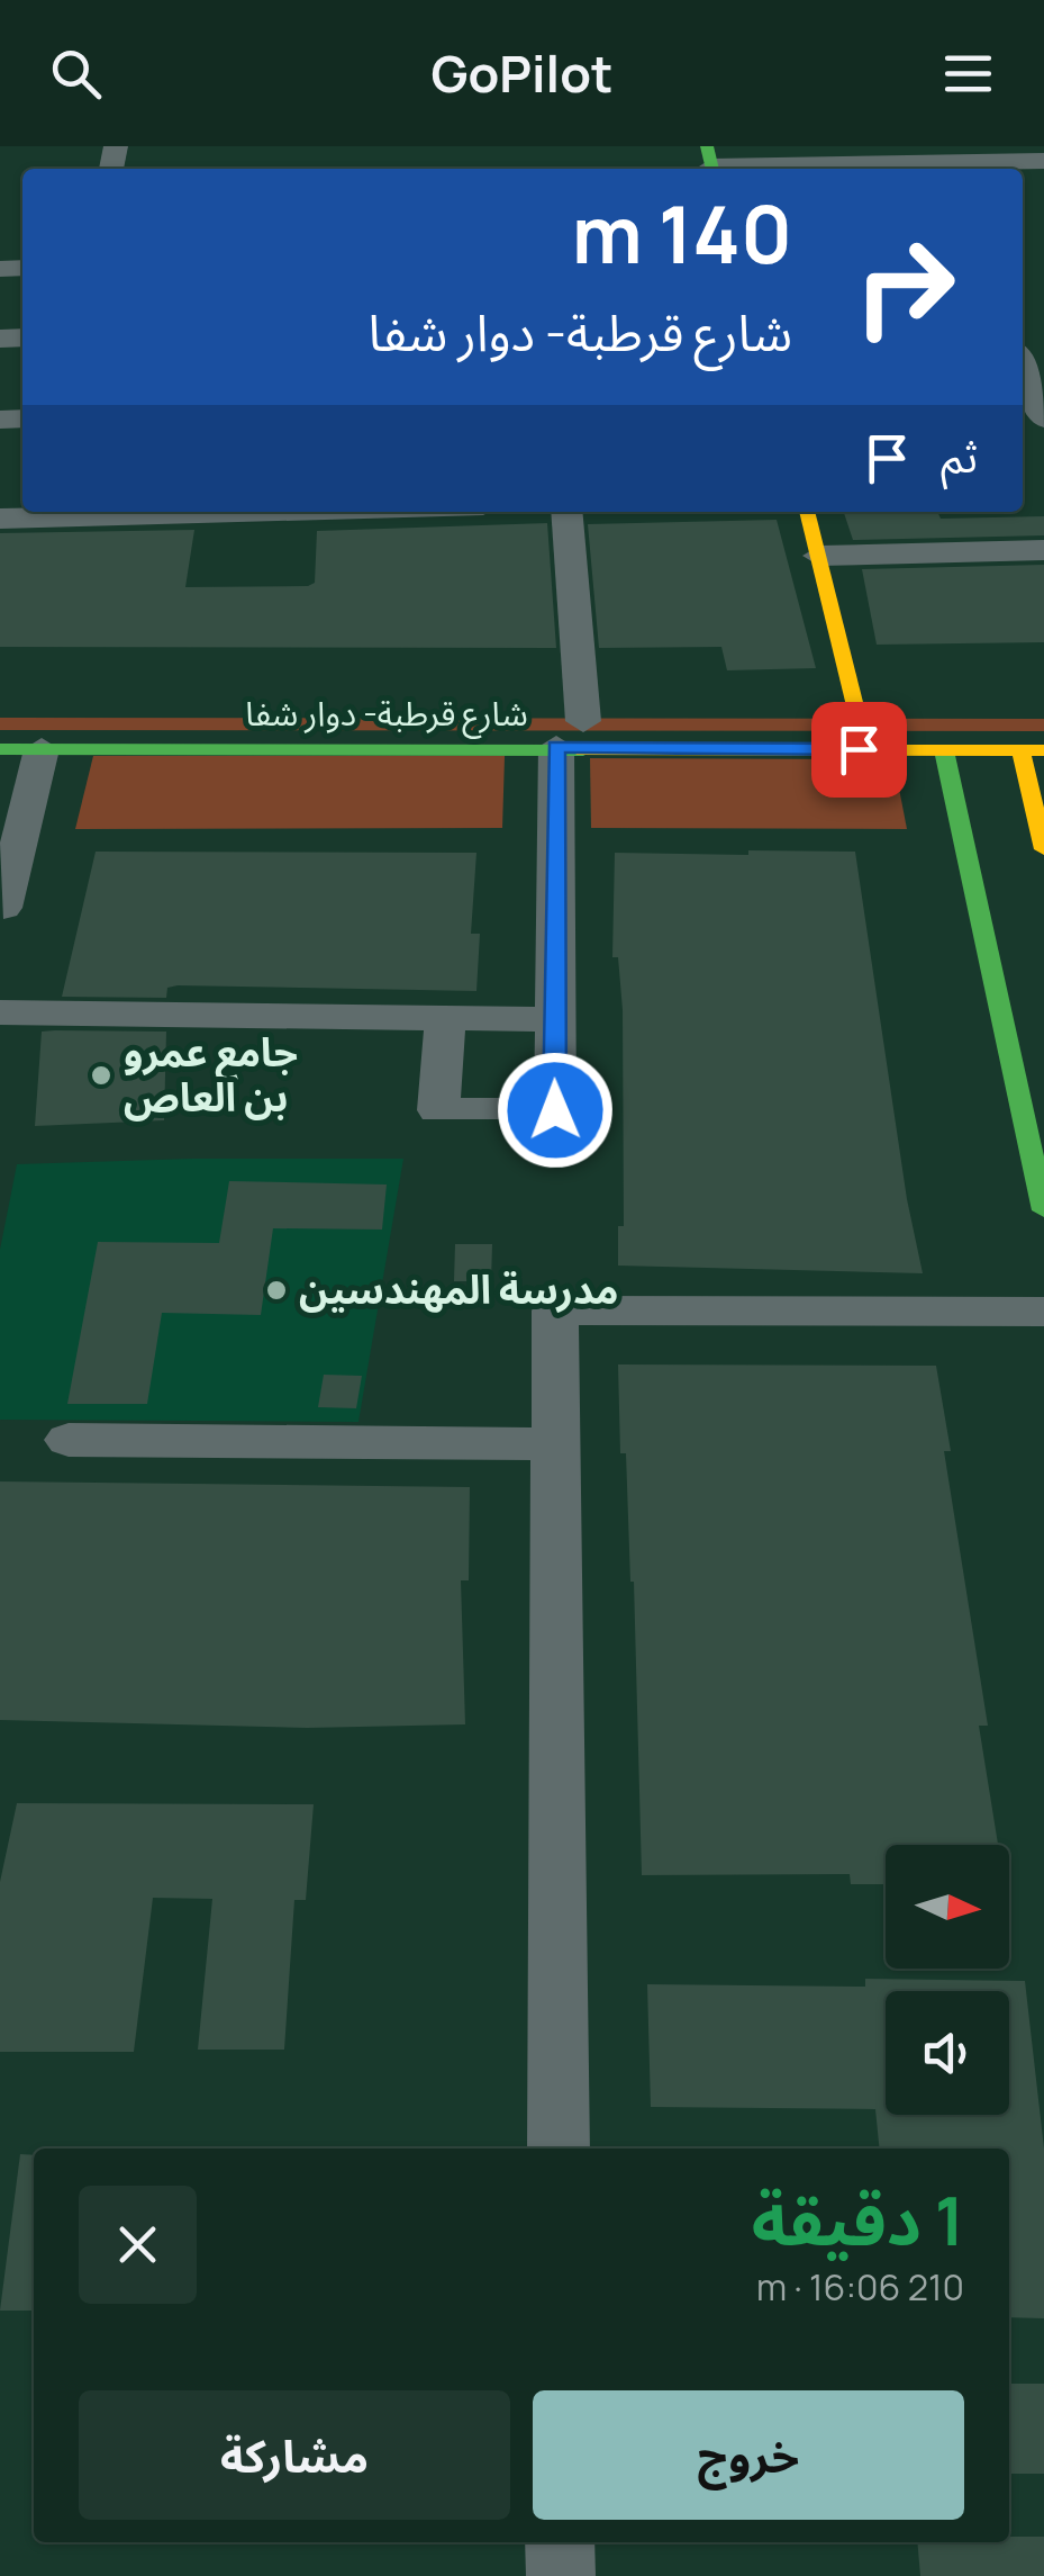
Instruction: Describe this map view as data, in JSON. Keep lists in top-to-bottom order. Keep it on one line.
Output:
{"streets":{"street":["شارع قرطبة- دوار شفا"]},"places":["جامع عمرو بن العاص","مدرسة المهندسين"],"north":"right","page":{"header":"GoPilot","turn":["140 m","شارع قرطبة- دوار شفا"],"then":"ثم","heading":["1 دقيقة","210 m · 16:06"],"buttons":["خروج","مشاركة"]}}
